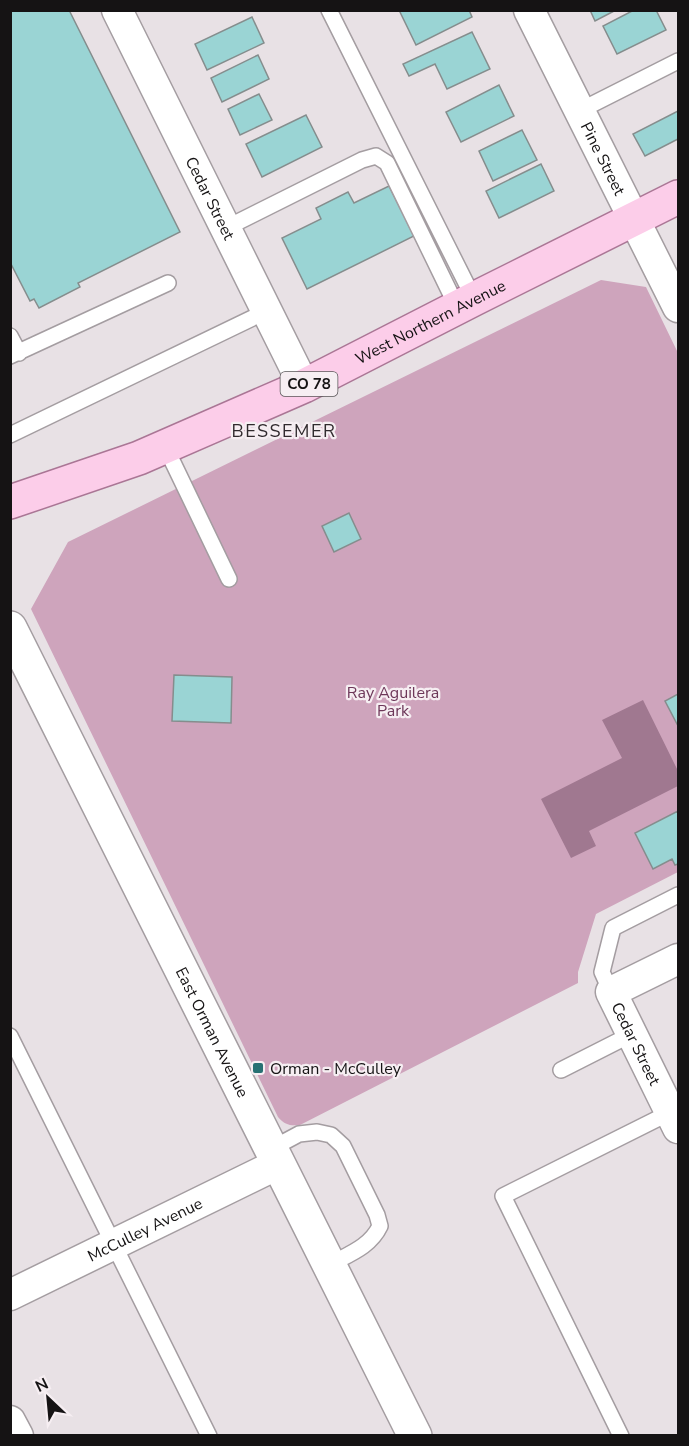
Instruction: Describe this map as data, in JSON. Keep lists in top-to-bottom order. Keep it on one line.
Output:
{"streets":{"main road":["West Northern Avenue","CO 78"],"street":["Pine Street","Cedar Street","East Orman Avenue","McCulley Avenue"]},"crossings":[["Pine Street","West Northern Avenue"],["Cedar Street","West Northern Avenue"],["East Orman Avenue","McCulley Avenue"]],"districts":["BESSEMER"],"parks":["Ray Aguilera Park"],"places":{"transit":["Orman - McCulley"]},"north":"top left"}
